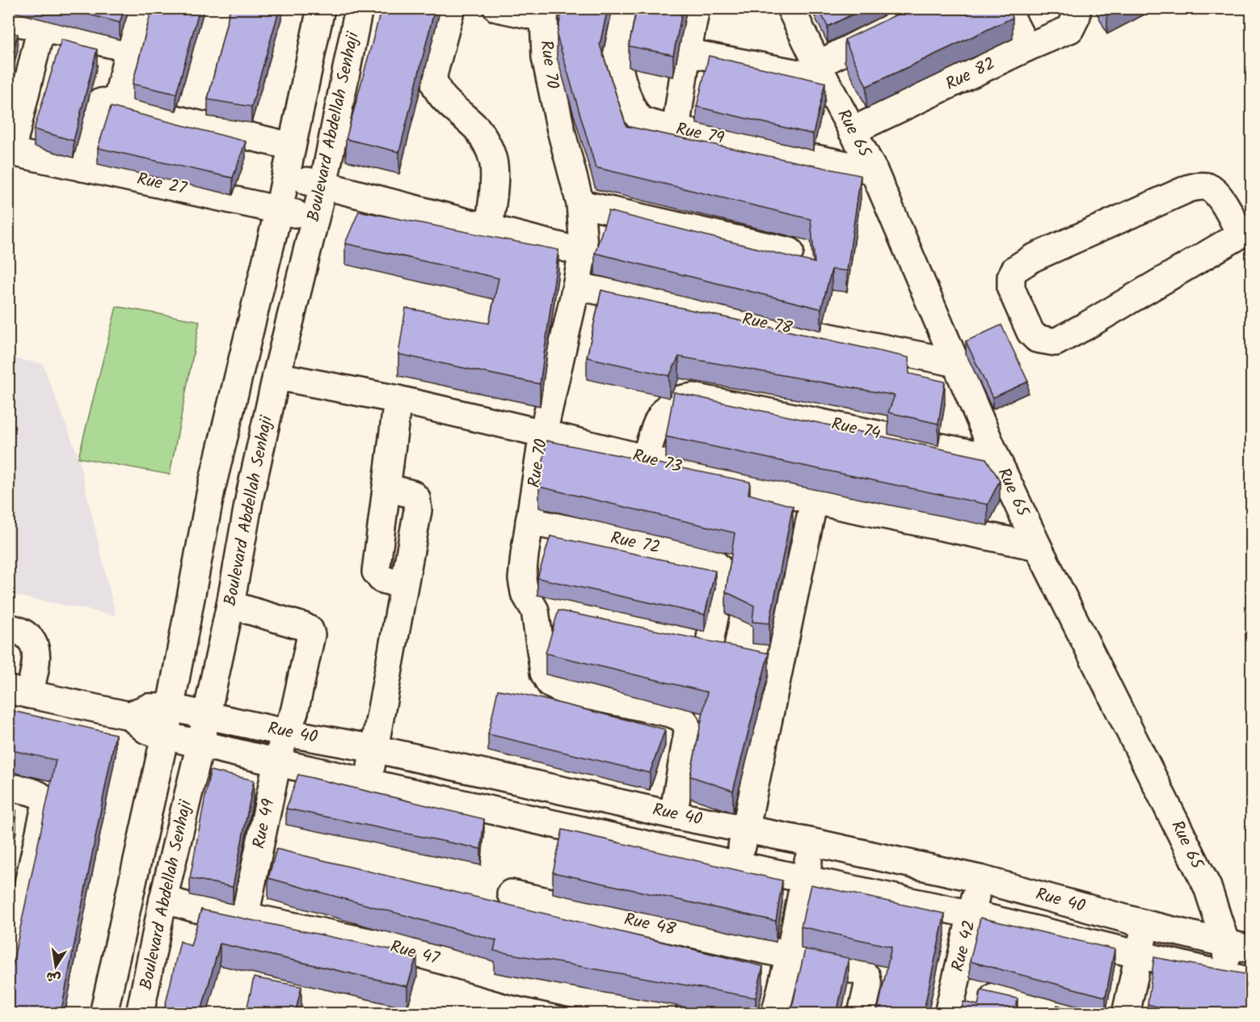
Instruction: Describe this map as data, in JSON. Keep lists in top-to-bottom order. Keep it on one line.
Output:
{"streets":{"street":["Rue 70","Rue 82","Boulevard Abdellah Senhaji","Rue 65","Rue 79","Rue 27","Rue 78","Rue 74","Rue 73","Rue 72","Rue 40","Rue 49","Rue 48","Rue 42","Rue 47"]},"crossings":[["Rue 70","Rue 78"],["Rue 70","Rue 73"],["Rue 70","Rue 72"],["Rue 70","Rue 40"],["Rue 82","Rue 65"],["Boulevard Abdellah Senhaji","Rue 27"],["Boulevard Abdellah Senhaji","Rue 73"],["Boulevard Abdellah Senhaji","Rue 40"],["Boulevard Abdellah Senhaji","Rue 49"],["Boulevard Abdellah Senhaji","Rue 47"],["Rue 65","Rue 79"],["Rue 65","Rue 78"],["Rue 65","Rue 74"],["Rue 65","Rue 73"],["Rue 65","Rue 40"],["Rue 74","Rue 73"],["Rue 40","Rue 49"],["Rue 40","Rue 42"],["Rue 49","Rue 47"]],"north":"bottom"}
